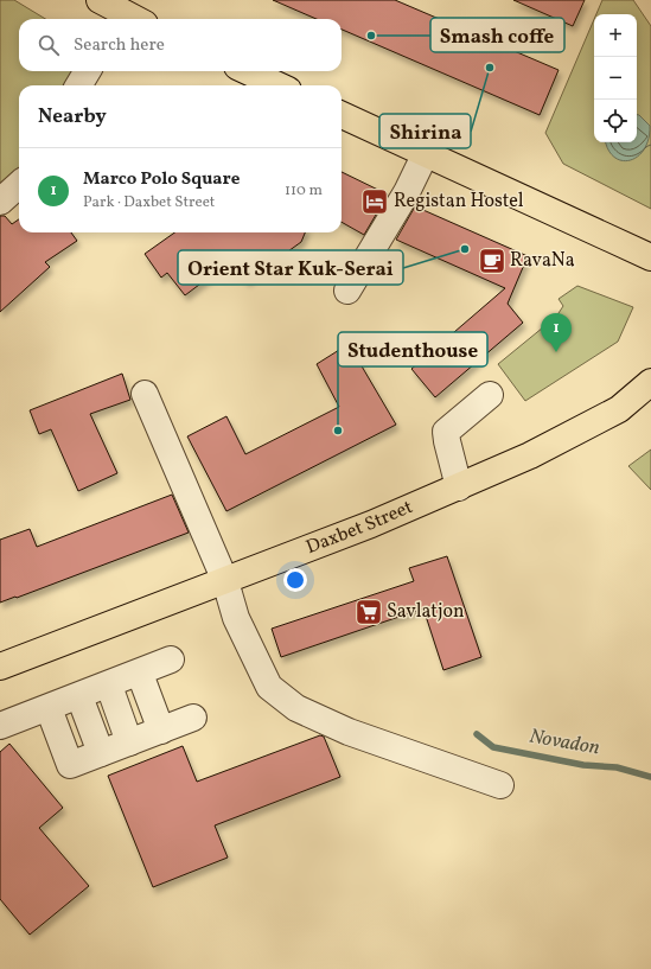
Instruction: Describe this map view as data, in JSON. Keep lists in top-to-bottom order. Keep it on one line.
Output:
{"streets":{"main road":["Daxbet Street"]},"water":["Novadon"],"places":{"other":["Smash coffe","Shirina","Orient Star Kuk-Serai","Studenthouse"],"hotel":["Registan Hostel"],"cafe":["RavaNa"],"supermarket":["Savlatjon"]},"page":{"map_buttons":["+","−"],"search":"Search here","heading":"Nearby","list":[{"mark":"1","name":"Marco Polo Square","note":"Park · Daxbet Street","value":"110 m"}],"pins":"1"}}
